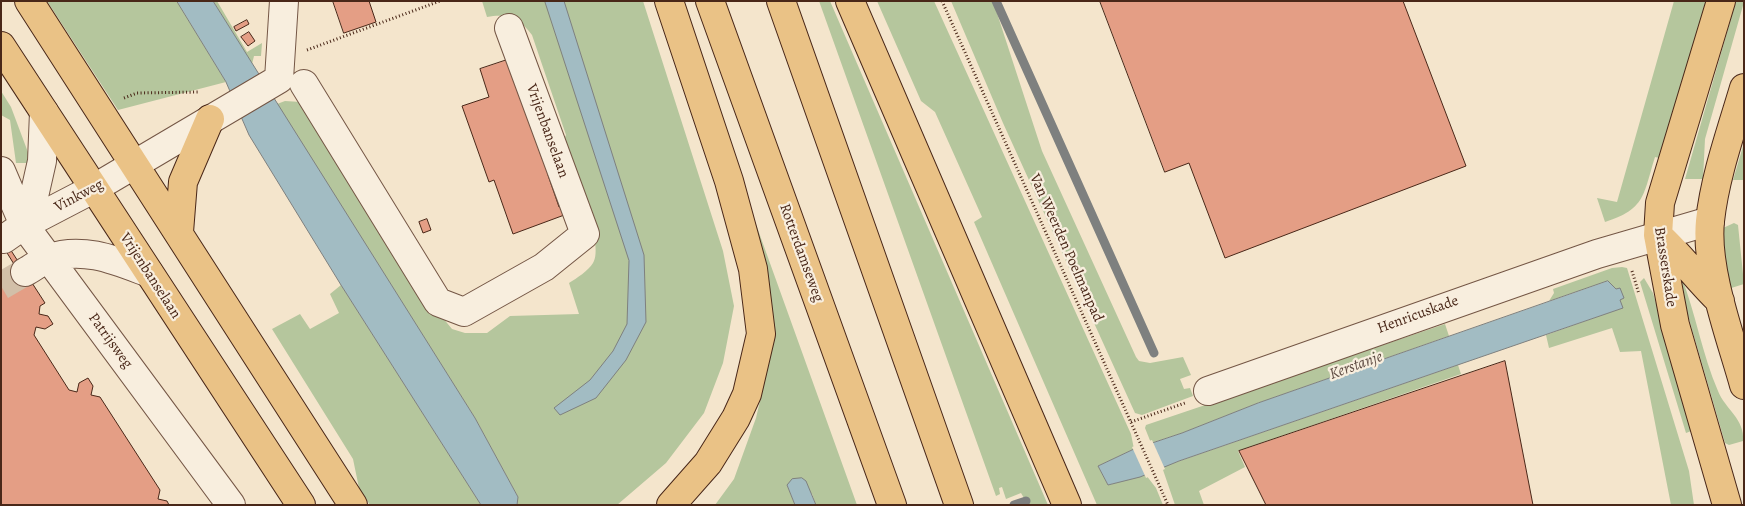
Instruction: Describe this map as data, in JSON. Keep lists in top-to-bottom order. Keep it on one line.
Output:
{"streets":{"main road":["Vrijenbanselaan","Rotterdamseweg","Brasserskade"],"street":["Vinkweg","Henricuskade","Patrijsweg"],"path":["Van Weerden Poelmanpad"]},"crossings":[["Vrijenbanselaan","Vinkweg"],["Vinkweg","Patrijsweg"],["Brasserskade","Henricuskade"]],"water":["Kerstanje"]}
